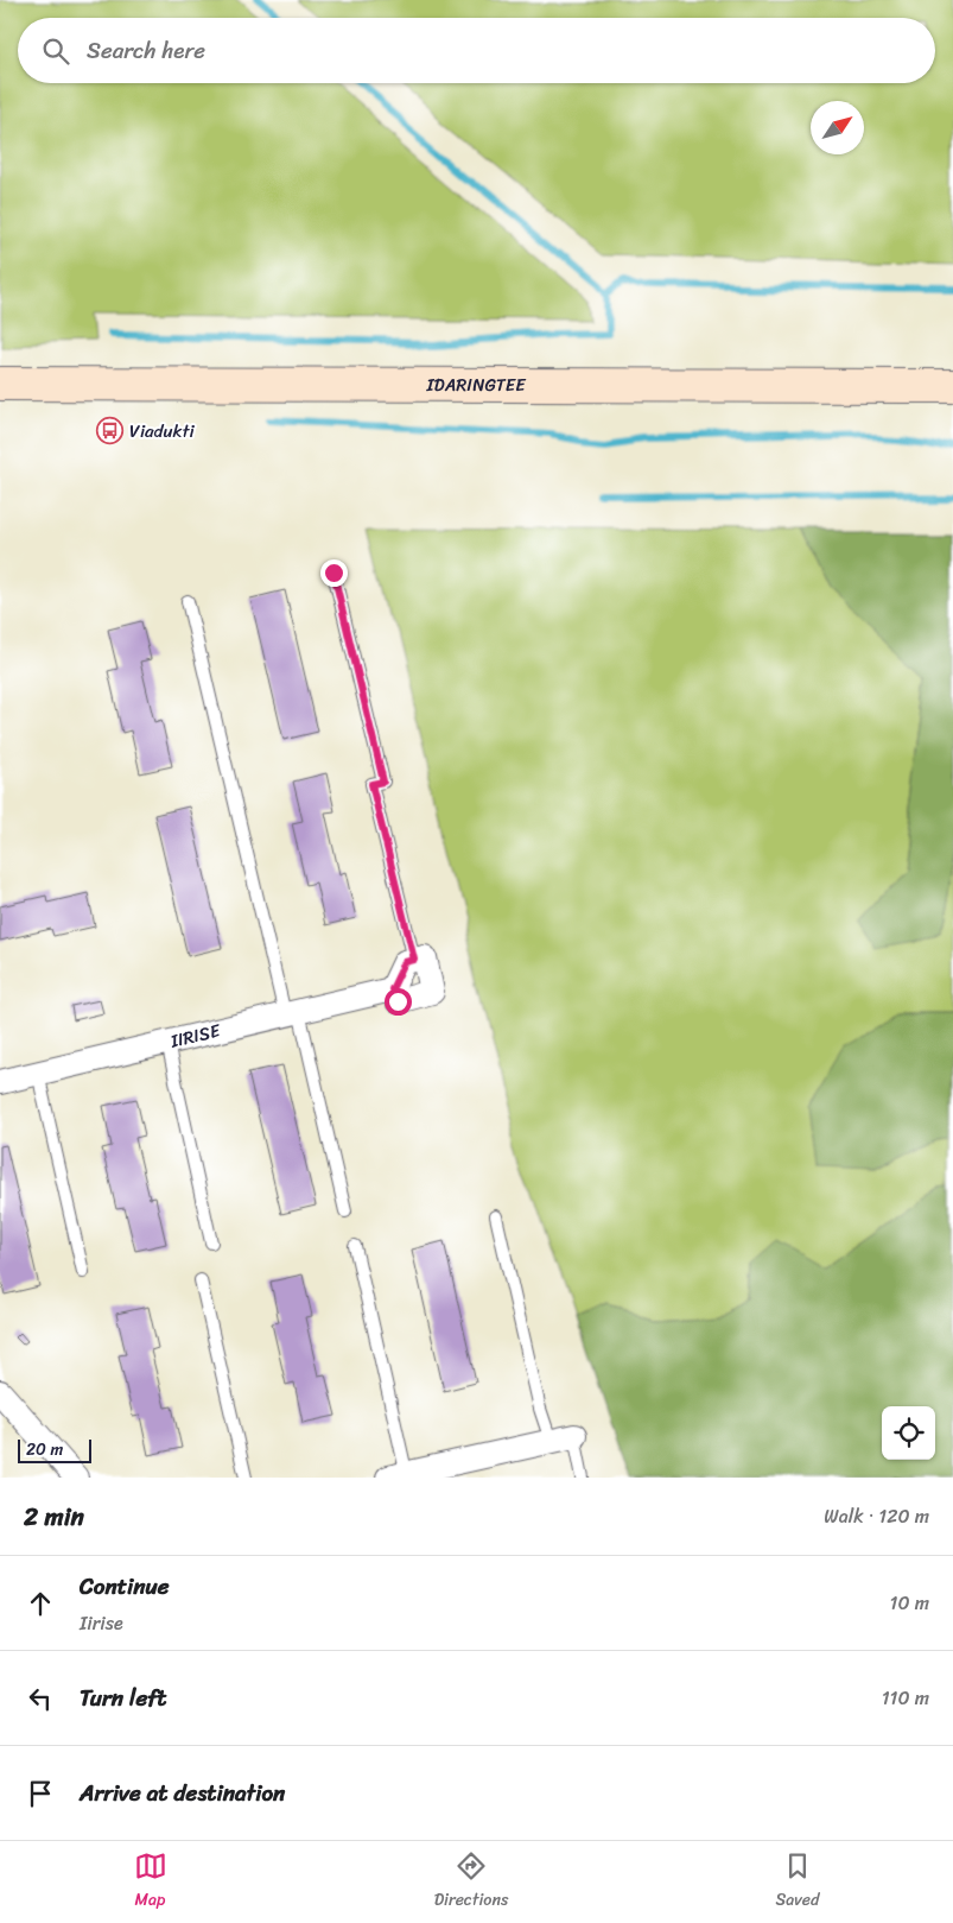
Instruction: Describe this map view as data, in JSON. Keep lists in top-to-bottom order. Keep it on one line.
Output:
{"streets":{"main road":["IDARINGTEE"],"street":["IIRISE"]},"places":{"bus stop":["Viadukti"]},"scale_bar":"20 m","north":"top right","page":{"search":"Search here","scale":"20 m","heading":["2 min","Walk · 120 m"],"list":[["Continue","Iirise","10 m"],["Turn left","110 m"],"Arrive at destination"],"nav":["Map","Directions","Saved"]}}
